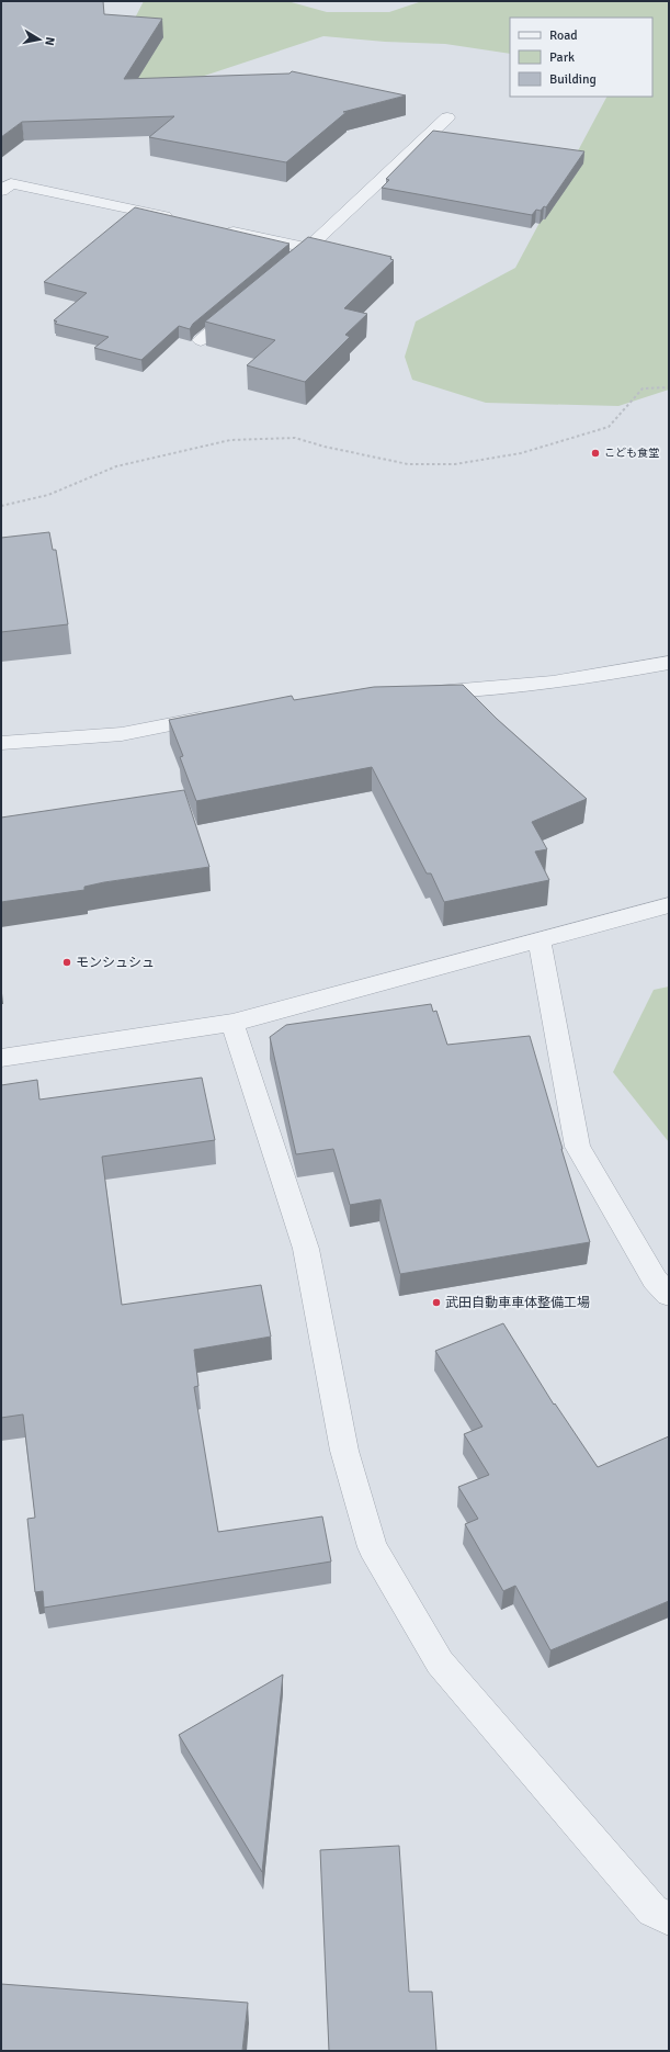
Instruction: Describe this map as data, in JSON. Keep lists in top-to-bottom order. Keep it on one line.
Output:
{"places":["こども食堂","モンシュシュ","武田自動車車体整備工場"],"legend":["Road","Park","Building"],"north":"right"}
